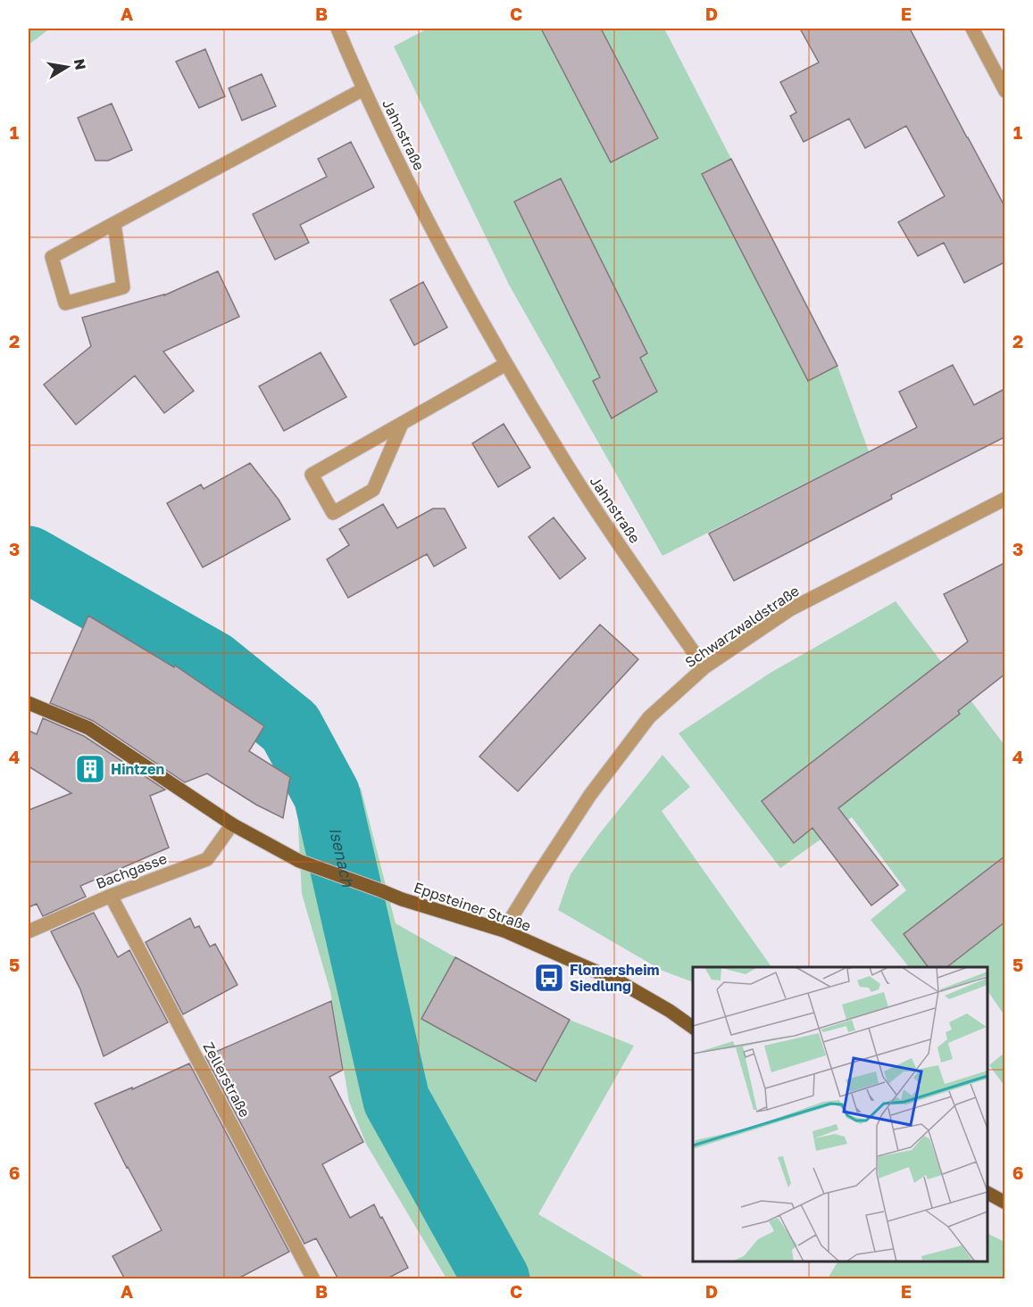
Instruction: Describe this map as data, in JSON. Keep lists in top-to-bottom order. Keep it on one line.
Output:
{"streets":{"main road":["Eppsteiner Straße"],"street":["Jahnstraße","Schwarzwaldstraße","Bachgasse","Zellerstraße"]},"crossings":[["Jahnstraße","Schwarzwaldstraße"],["Schwarzwaldstraße","Eppsteiner Straße"],["Bachgasse","Eppsteiner Straße"],["Bachgasse","Zellerstraße"]],"water":["Isenach"],"places":{"building":["Hintzen"],"bus stop":["Flomersheim Siedlung"]},"north":"right","grid":{"columns":["A","B","C","D","E"],"rows":["1","2","3","4","5","6"]}}
